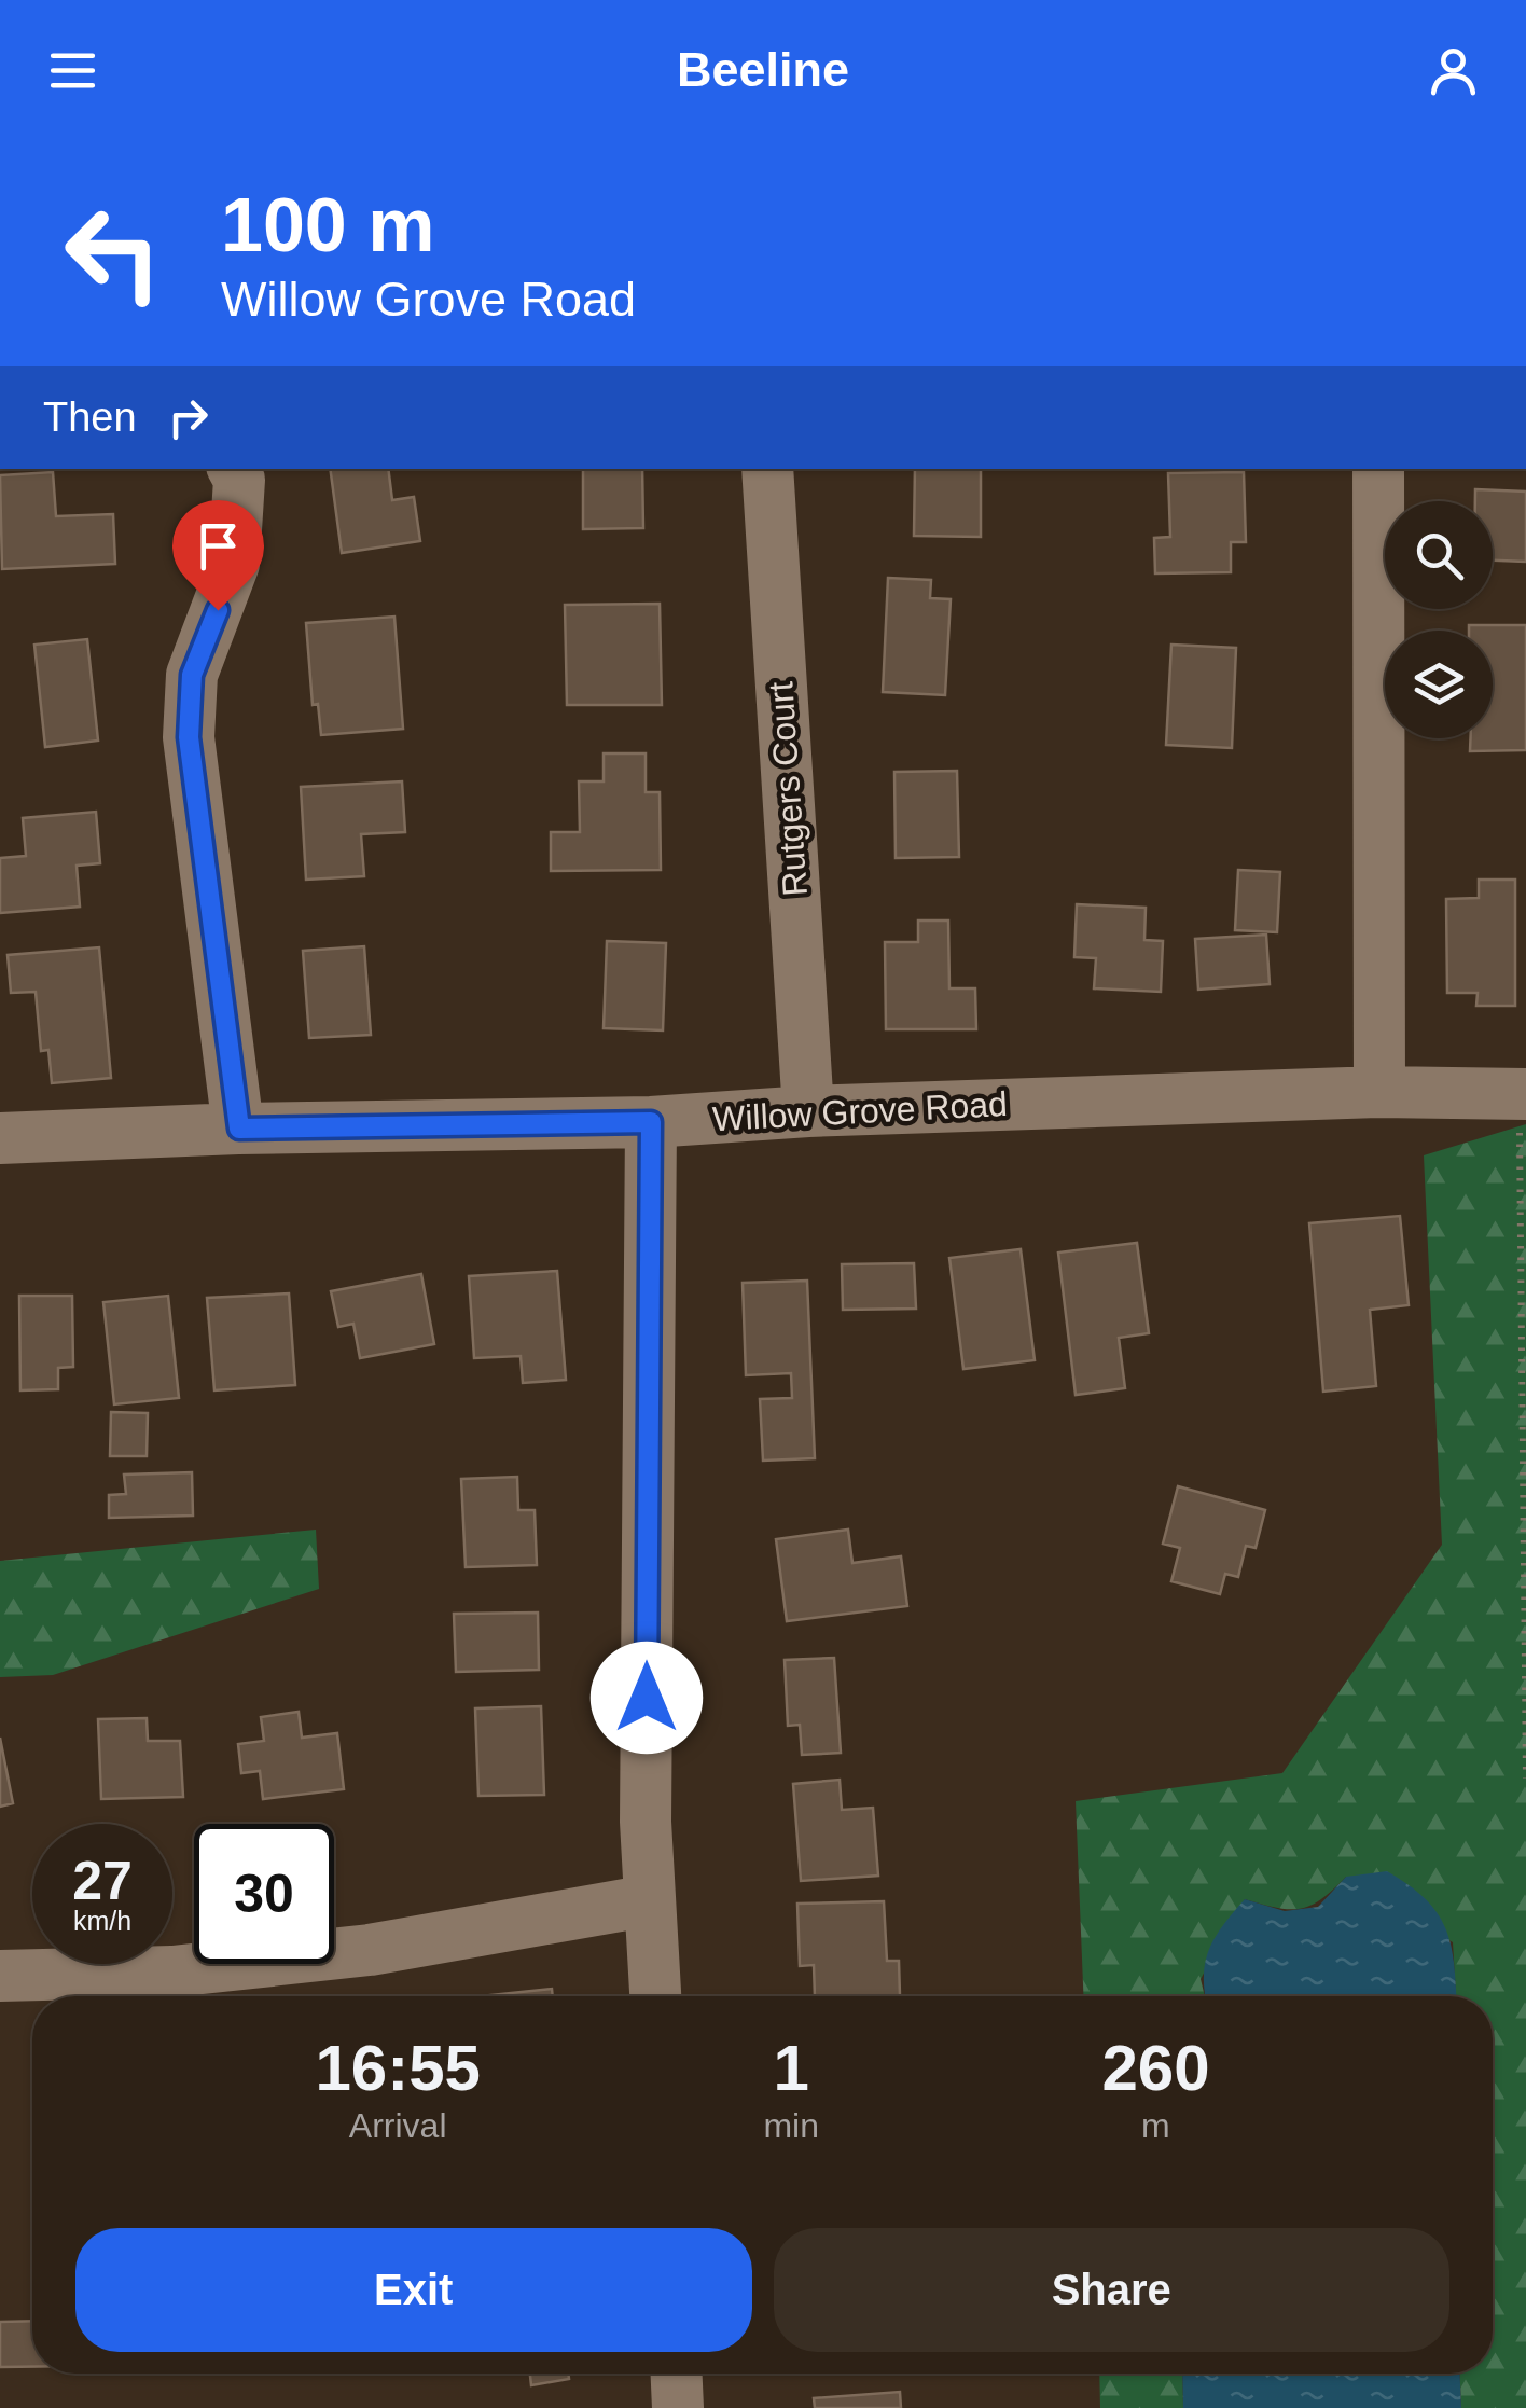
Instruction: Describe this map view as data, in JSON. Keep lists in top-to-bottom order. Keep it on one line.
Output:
{"streets":{"street":["Rutgers Court","Willow Grove Road"]},"crossings":[["Rutgers Court","Willow Grove Road"]],"page":{"header":"Beeline","turn":["100 m","Willow Grove Road"],"then":"Then","speed":"27 km/h","limit":"30","eta":["16:55","Arrival","1","min","260","m"],"buttons":["Exit","Share"]}}
